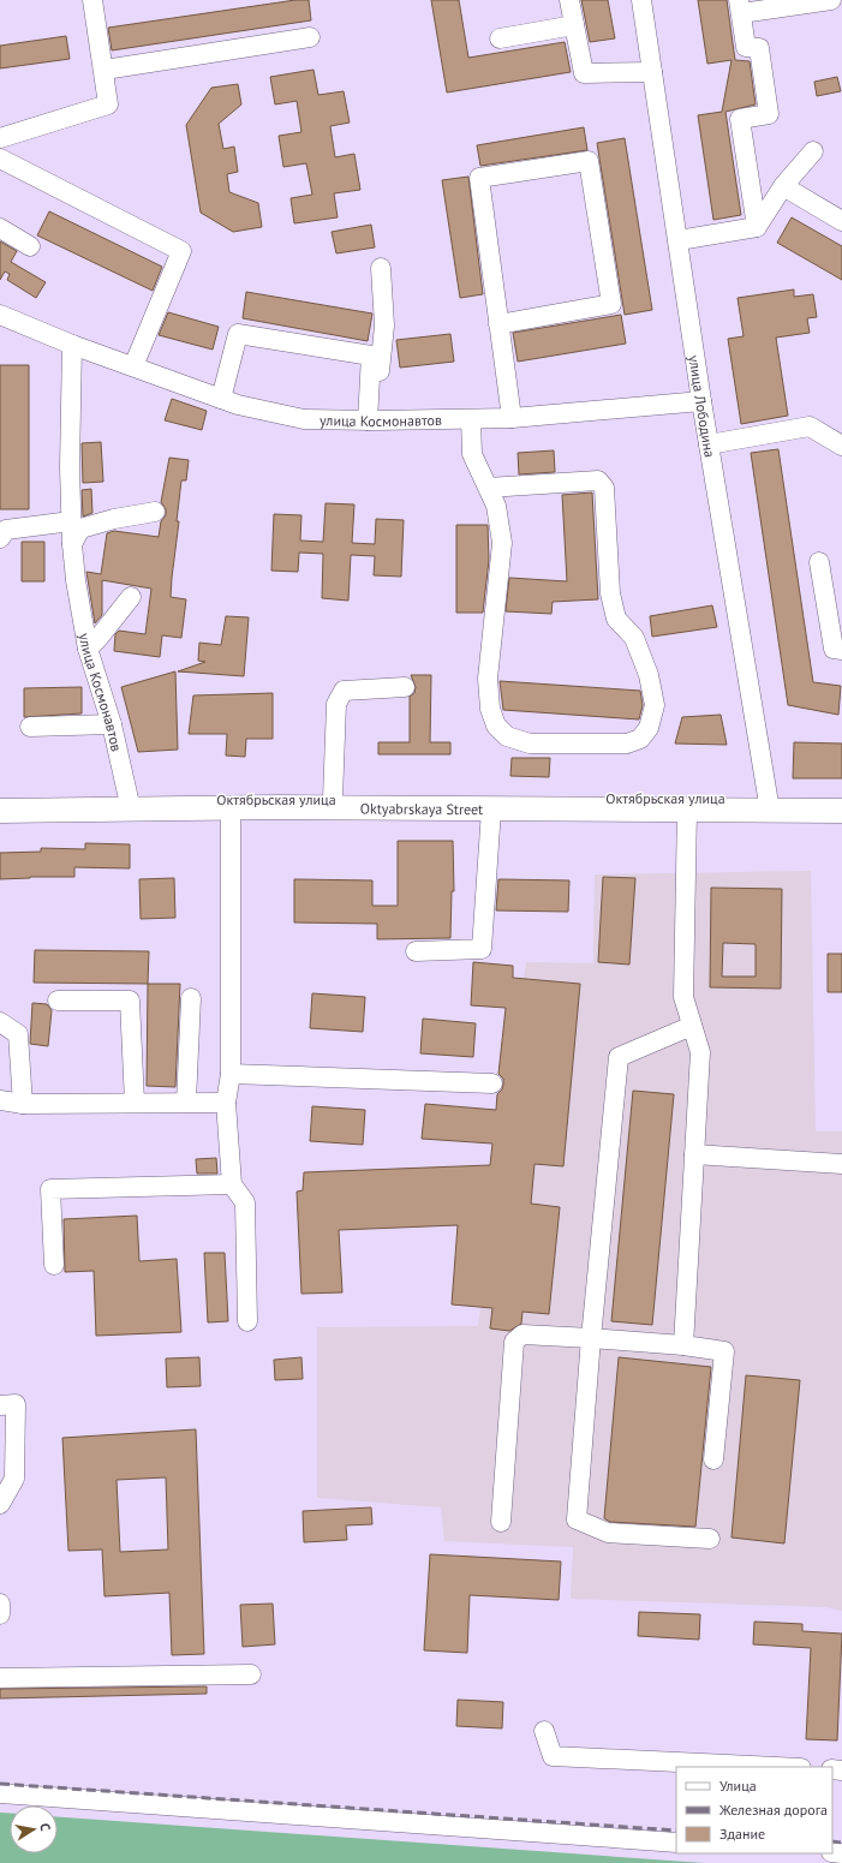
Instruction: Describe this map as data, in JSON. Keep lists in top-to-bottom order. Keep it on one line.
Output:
{"streets":{"main road":["Октябрьская улица","Oktyabrskaya Street"],"street":["улица Лободина","улица Космонавтов"]},"crossings":[["улица Лободина","улица Космонавтов"],["улица Лободина","Октябрьская улица"],["улица Лободина","Oktyabrskaya Street"],["улица Космонавтов","Октябрьская улица"],["улица Космонавтов","Oktyabrskaya Street"],["Октябрьская улица","Oktyabrskaya Street"]],"legend":["Улица","Железная дорога","Здание"],"north":"right"}
